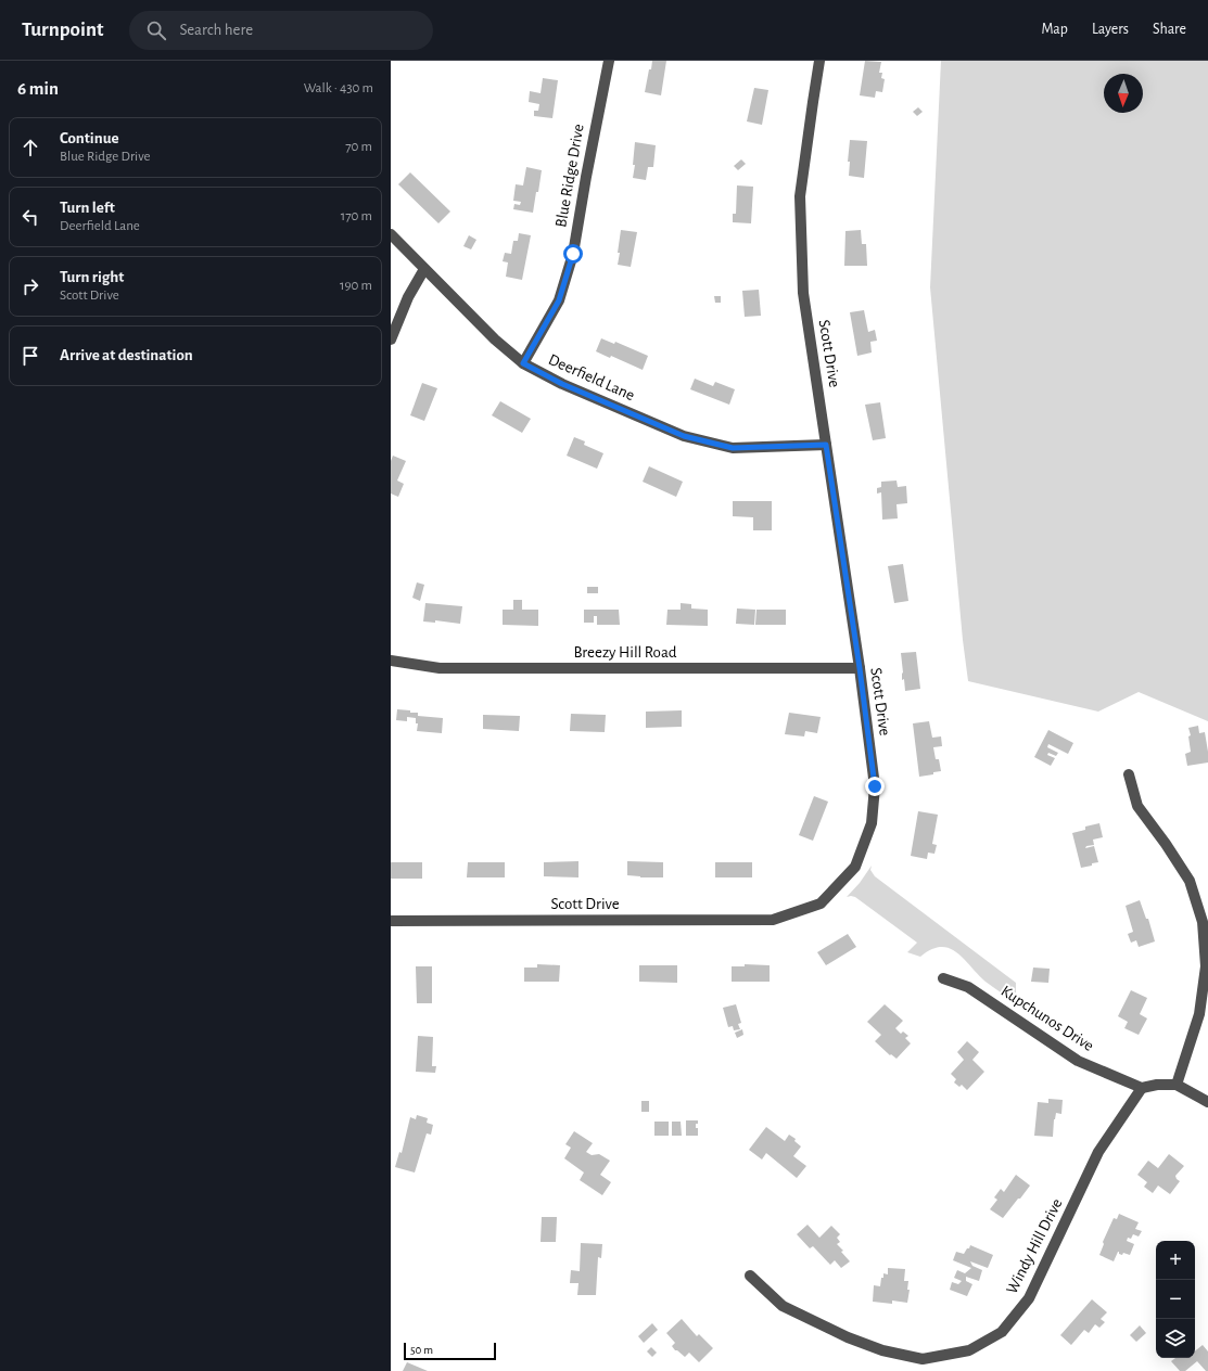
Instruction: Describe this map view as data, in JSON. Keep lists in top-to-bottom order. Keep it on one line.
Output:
{"streets":{"street":["Blue Ridge Drive","Scott Drive","Deerfield Lane","Breezy Hill Road","Kupchunos Drive","Windy Hill Drive"]},"crossings":[["Blue Ridge Drive","Deerfield Lane"],["Scott Drive","Deerfield Lane"],["Scott Drive","Breezy Hill Road"],["Kupchunos Drive","Windy Hill Drive"]],"scale_bar":"50 m","north":"bottom","page":{"header":"Turnpoint","search":"Search here","nav":["Map","Layers","Share"],"heading":["6 min","Walk · 430 m"],"list":[["Continue","Blue Ridge Drive","70 m"],["Turn left","Deerfield Lane","170 m"],["Turn right","Scott Drive","190 m"],"Arrive at destination"],"map_buttons":["+","−"],"scale":"50 m"}}
